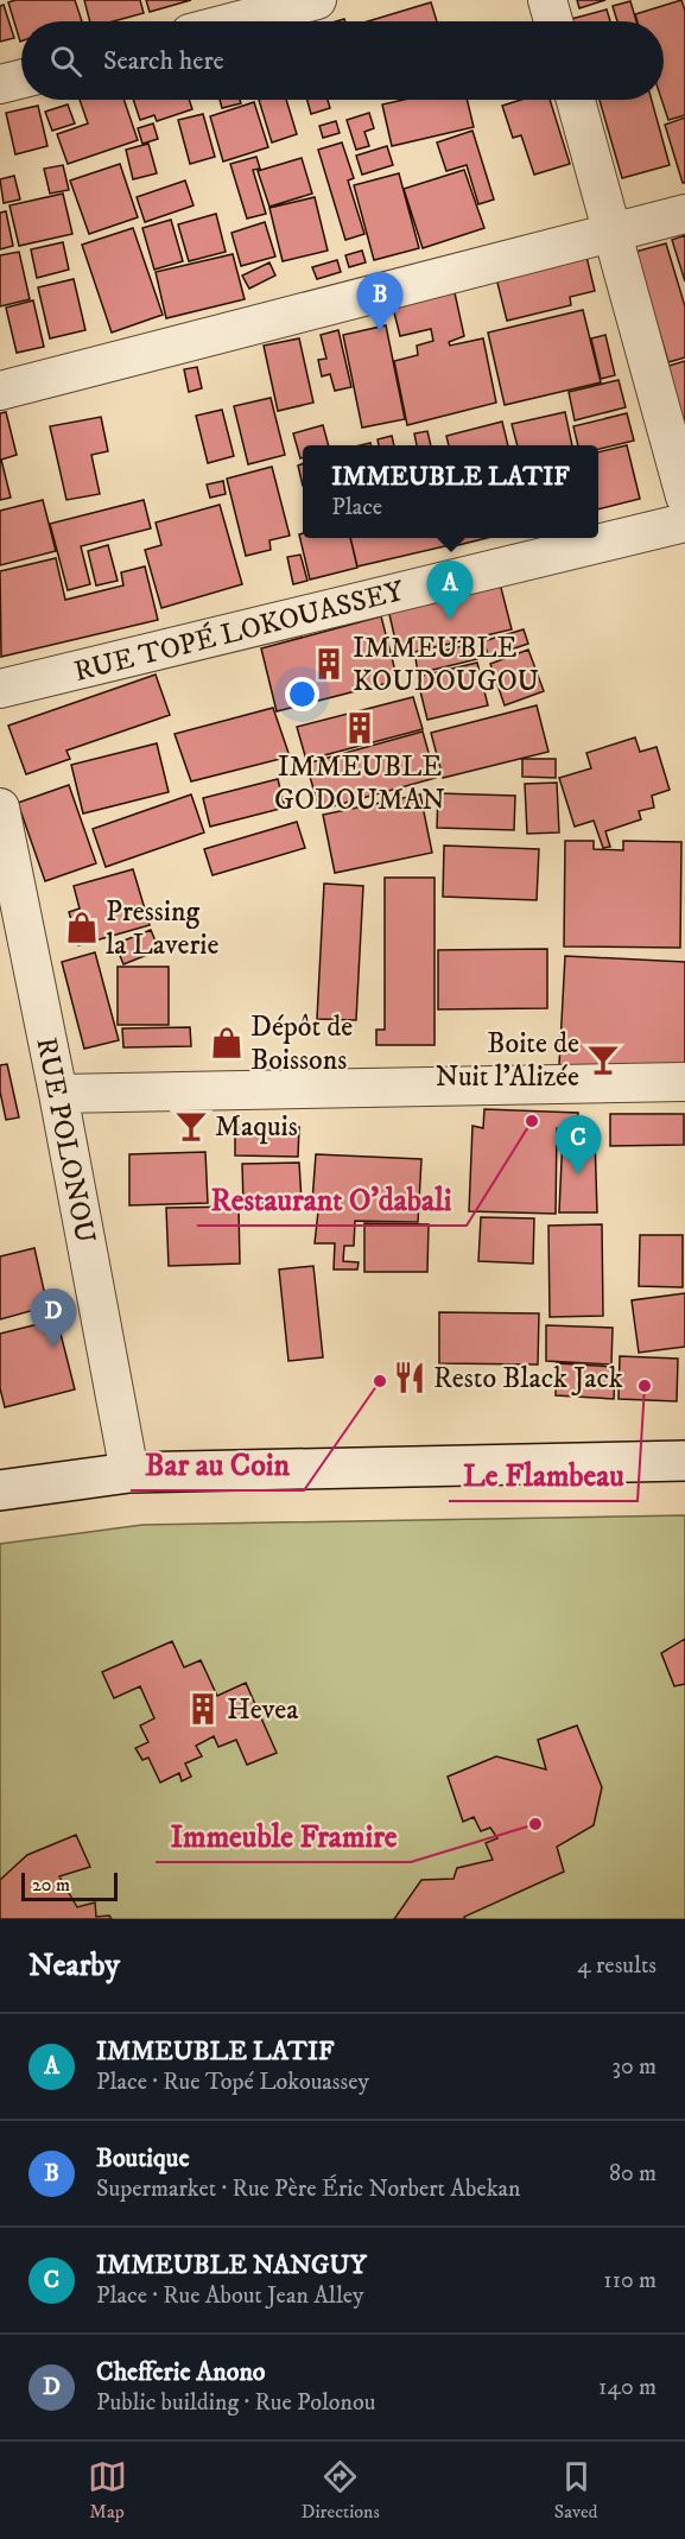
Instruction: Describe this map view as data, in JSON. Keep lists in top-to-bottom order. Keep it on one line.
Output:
{"streets":{"street":["RUE TOPÉ LOKOUASSEY","RUE POLONOU"]},"places":{"building":["IMMEUBLE KOUDOUGOU","IMMEUBLE GODOUMAN","Hevea"],"shop":["Pressing la Laverie","Dépôt de Boissons"],"bar":["Boite de Nuit l'Alizée","Maquis"],"other":["Restaurant O'dabali","Bar au Coin","Le Flambeau","Immeuble Framire"],"restaurant":["Resto Black Jack"]},"scale_bar":"20 m","page":{"search":"Search here","pins":["B","A","C","D"],"popup":["IMMEUBLE LATIF","Place"],"scale":"20 m","heading":["Nearby","4 results"],"list":[{"mark":"A","name":"IMMEUBLE LATIF","note":"Place · Rue Topé Lokouassey","value":"30 m"},{"mark":"B","name":"Boutique","note":"Supermarket · Rue Père Éric Norbert Abekan","value":"80 m"},{"mark":"C","name":"IMMEUBLE NANGUY","note":"Place · Rue About Jean Alley","value":"110 m"},{"mark":"D","name":"Chefferie Anono","note":"Public building · Rue Polonou","value":"140 m"}],"nav":["Map","Directions","Saved"]}}
